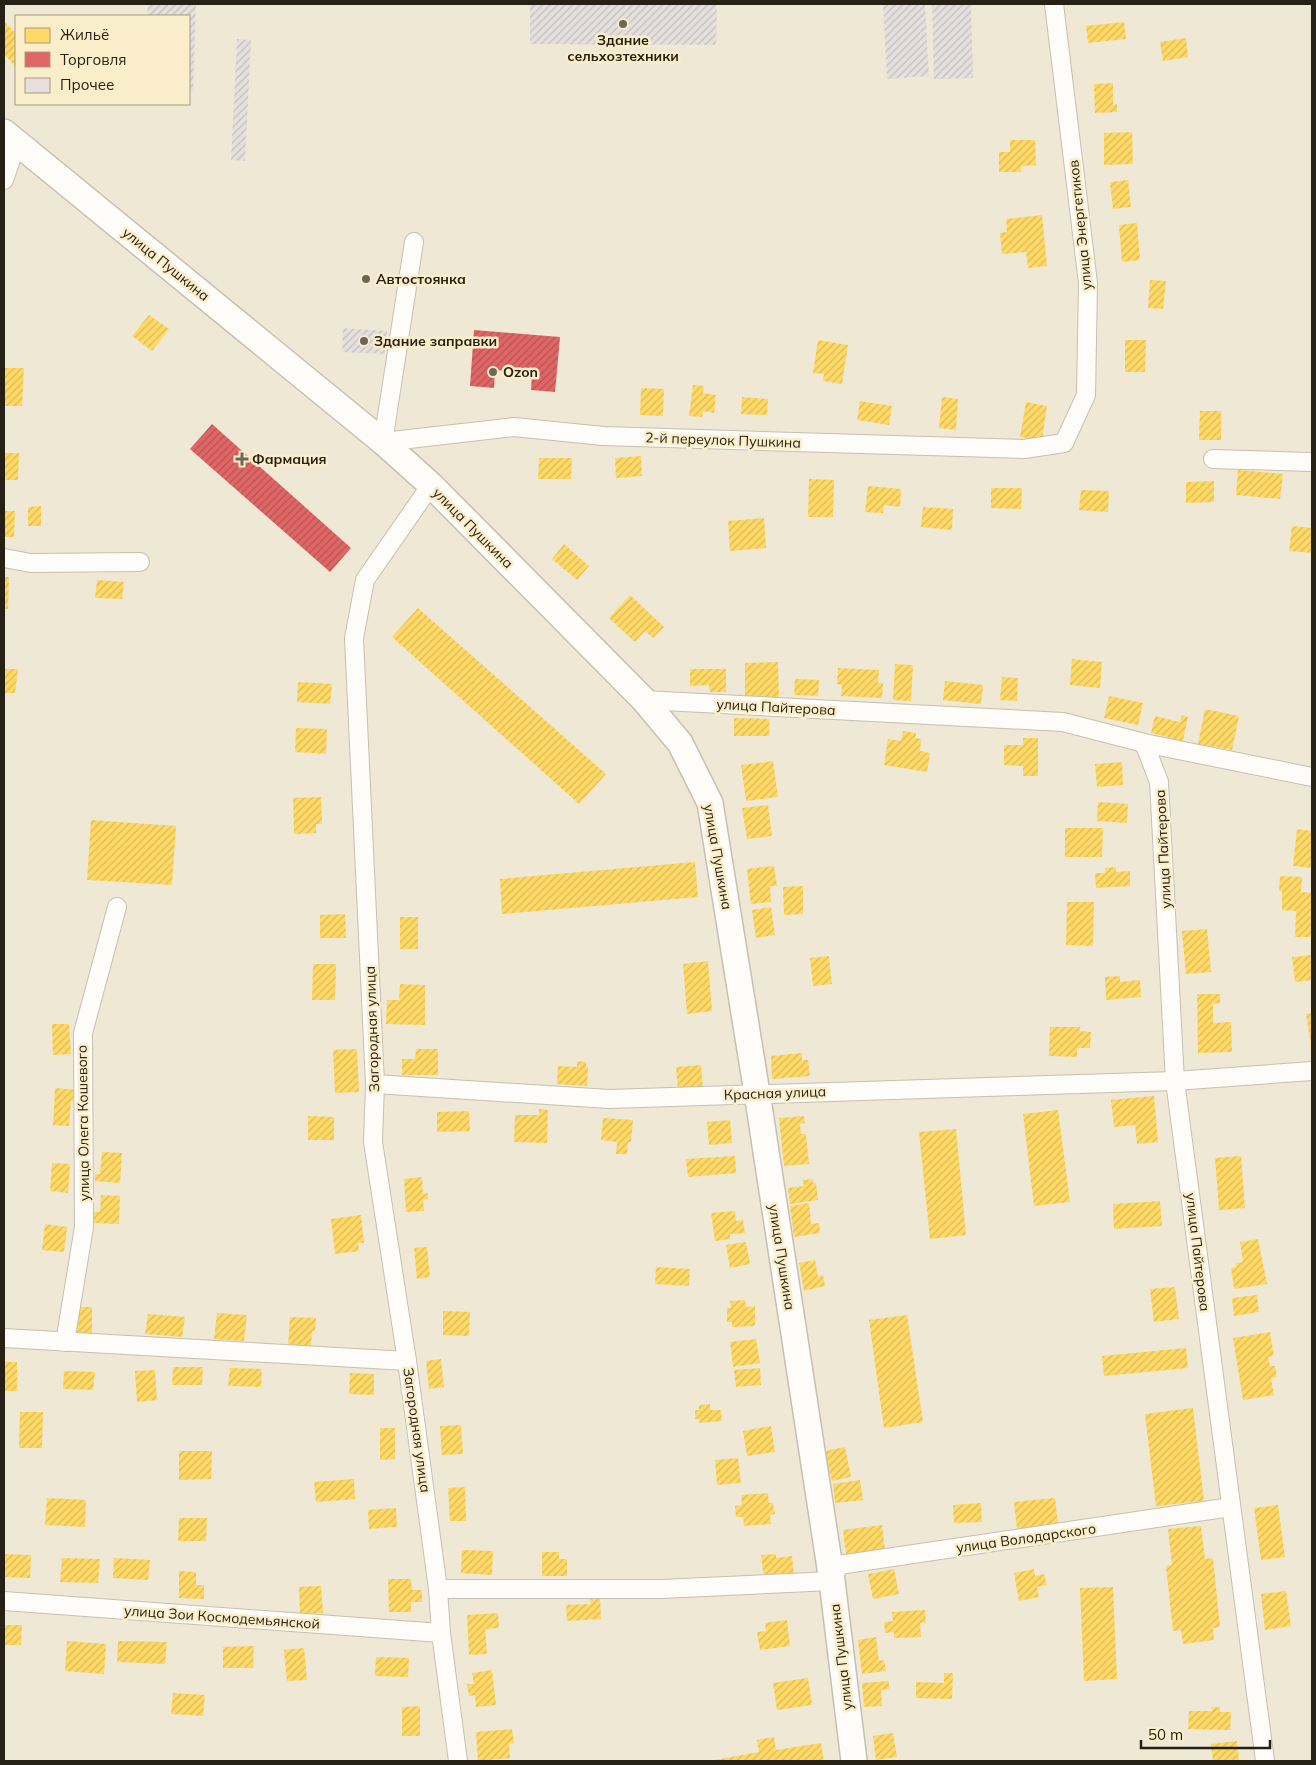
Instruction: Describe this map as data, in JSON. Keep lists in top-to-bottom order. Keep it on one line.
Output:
{"streets":{"main road":["улица Пушкина"],"street":["улица Энергетиков","2-й переулок Пушкина","улица Пайтерова","Загородная улица","Красная улица","улица Олега Кошевого","улица Володарского","улица Зои Космодемьянской"]},"crossings":[["улица Энергетиков","2-й переулок Пушкина"],["улица Пушкина","2-й переулок Пушкина"],["улица Пушкина","улица Пайтерова"],["улица Пушкина","Загородная улица"],["улица Пушкина","Красная улица"],["улица Пушкина","улица Володарского"],["улица Пайтерова","Красная улица"],["улица Пайтерова","улица Володарского"],["Загородная улица","Красная улица"],["Загородная улица","улица Зои Космодемьянской"]],"places":{"other":["Здание сельхозтехники","Автостоянка","Здание заправки","Ozon"],"health":["Фармация"]},"legend":["Жильё","Торговля","Прочее"],"scale_bar":"50 m"}
